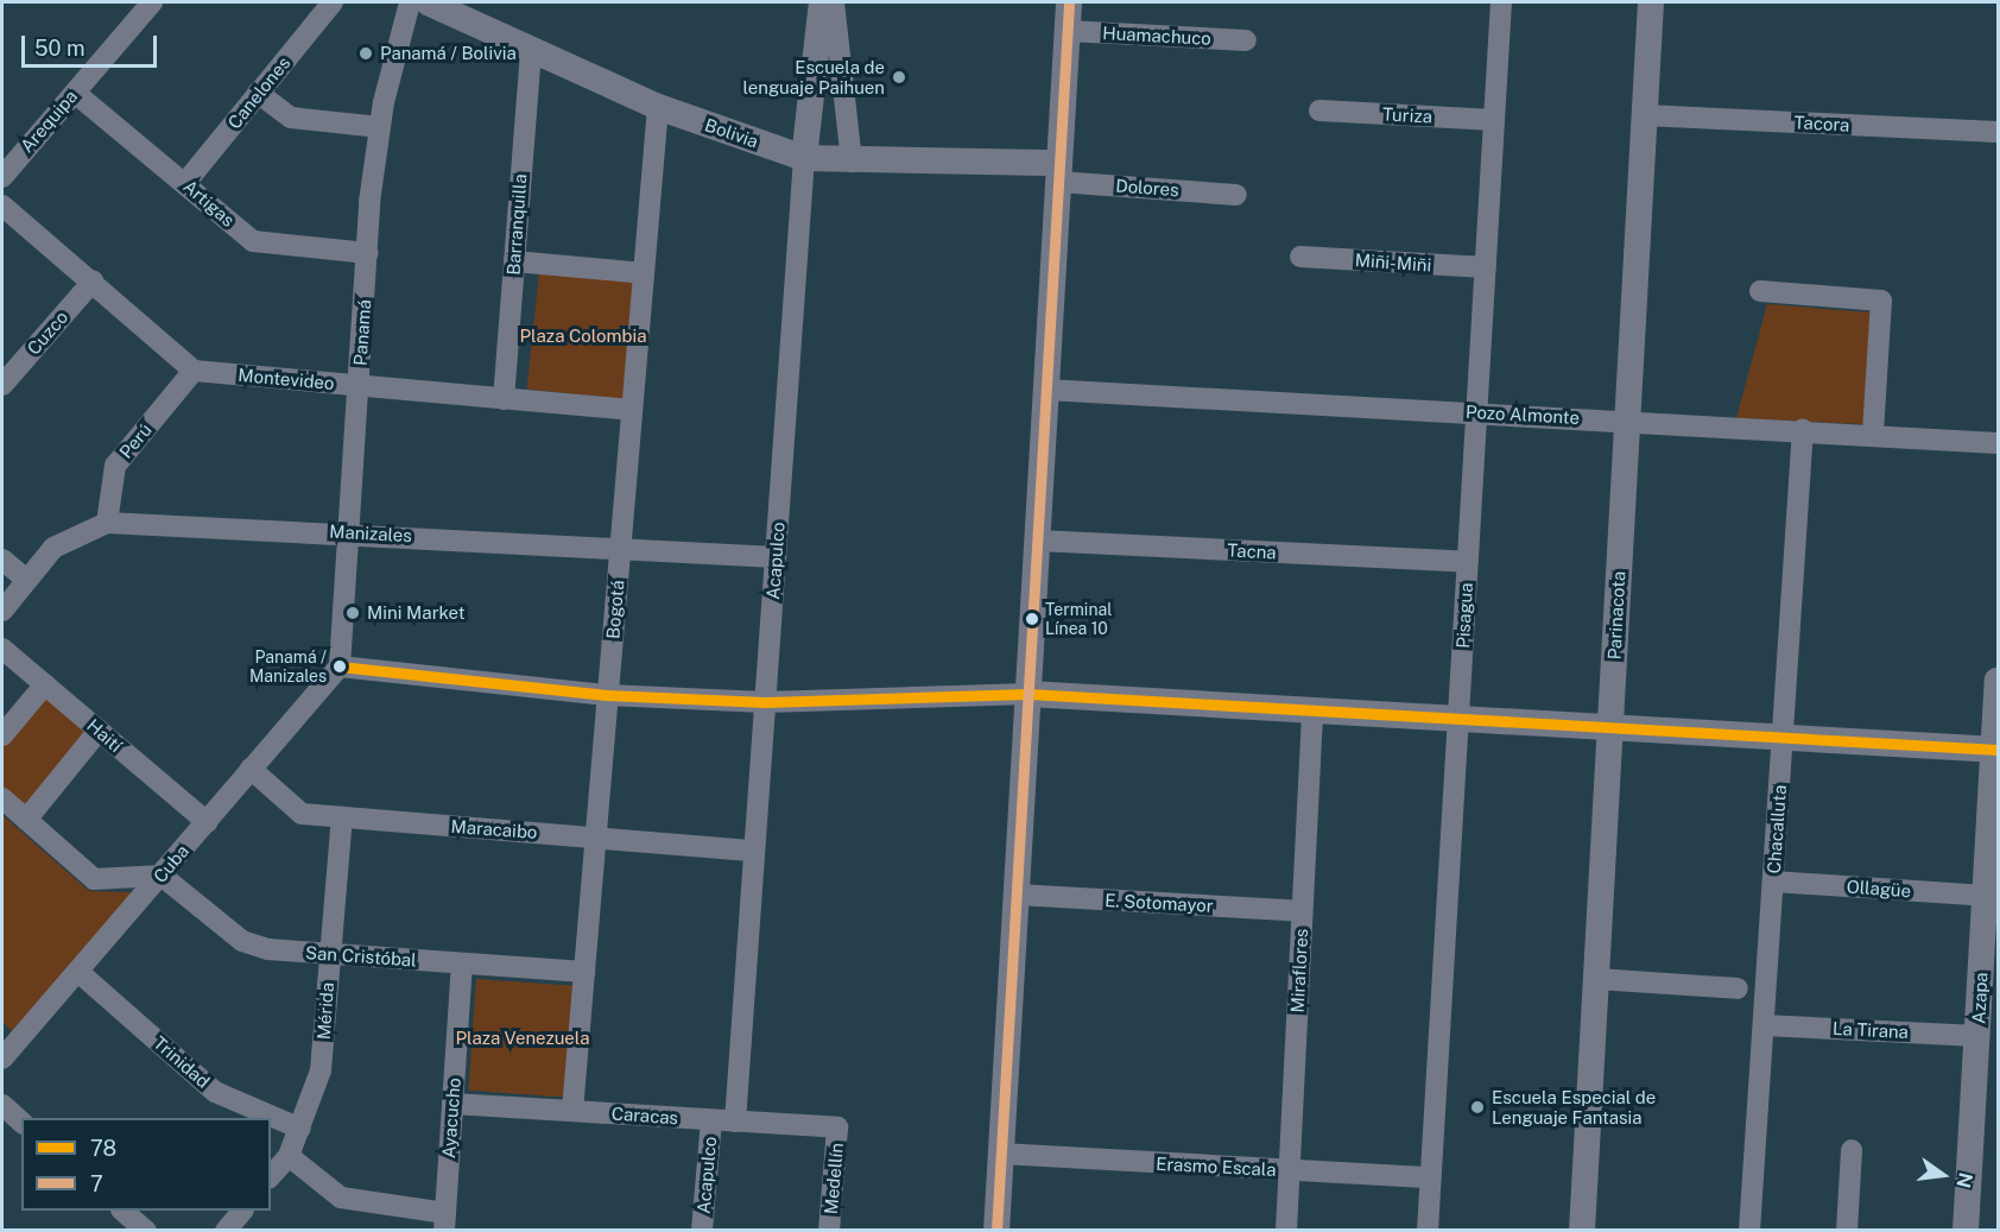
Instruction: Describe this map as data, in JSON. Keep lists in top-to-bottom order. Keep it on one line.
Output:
{"streets":{"street":["Huamachuco","Canelones","Turiza","Arequipa","Tacora","Bolivia","Dolores","Artigas","Barranquilla","Miñi-Miñi","Cuzco","Panamá","Montevideo","Pozo Almonte","Perú","Manizales","Tacna","Acapulco","Bogotá","Pisagua","Parinacota","Haití","Maracaibo","Chacalluta","Cuba","Ollagüe","E. Sotomayor","San Cristóbal","Miraflores","Azapa","Mérida","La Tirana","Trinidad","Caracas","Ayacucho","Erasmo Escala","Medellín"]},"crossings":[["Canelones","Artigas"],["Turiza","Pisagua"],["Arequipa","Artigas"],["Tacora","Parinacota"],["Bolivia","Dolores"],["Bolivia","Barranquilla"],["Bolivia","Acapulco"],["Bolivia","Bogotá"],["Artigas","Panamá"],["Barranquilla","Montevideo"],["Miñi-Miñi","Pisagua"],["Panamá","Montevideo"],["Panamá","Manizales"],["Panamá","Cuba"],["Montevideo","Perú"],["Montevideo","Bogotá"],["Pozo Almonte","Pisagua"],["Pozo Almonte","Parinacota"],["Pozo Almonte","Chacalluta"],["Perú","Manizales"],["Manizales","Acapulco"],["Manizales","Bogotá"],["Tacna","Pisagua"],["Acapulco","Maracaibo"],["Acapulco","Caracas"],["Bogotá","Maracaibo"],["Bogotá","San Cristóbal"],["Bogotá","Caracas"],["Pisagua","Erasmo Escala"],["Haití","Cuba"],["Maracaibo","Cuba"],["Maracaibo","Mérida"],["Chacalluta","Ollagüe"],["Chacalluta","La Tirana"],["Cuba","San Cristóbal"],["Cuba","Trinidad"],["Ollagüe","Azapa"],["E. Sotomayor","Miraflores"],["San Cristóbal","Mérida"],["San Cristóbal","Ayacucho"],["Miraflores","Erasmo Escala"],["Azapa","La Tirana"],["Mérida","Trinidad"],["Caracas","Ayacucho"],["Caracas","Medellín"]],"parks":["Plaza Colombia","Plaza Venezuela"],"places":["Panamá / Bolivia","Escuela de lenguaje Paihuen","Mini Market","Terminal Línea 10","Panamá / Manizales","Escuela Especial de Lenguaje Fantasia"],"lines":["transit line 7","transit line 78"],"legend":["78","7"],"scale_bar":"50 m","north":"right"}
